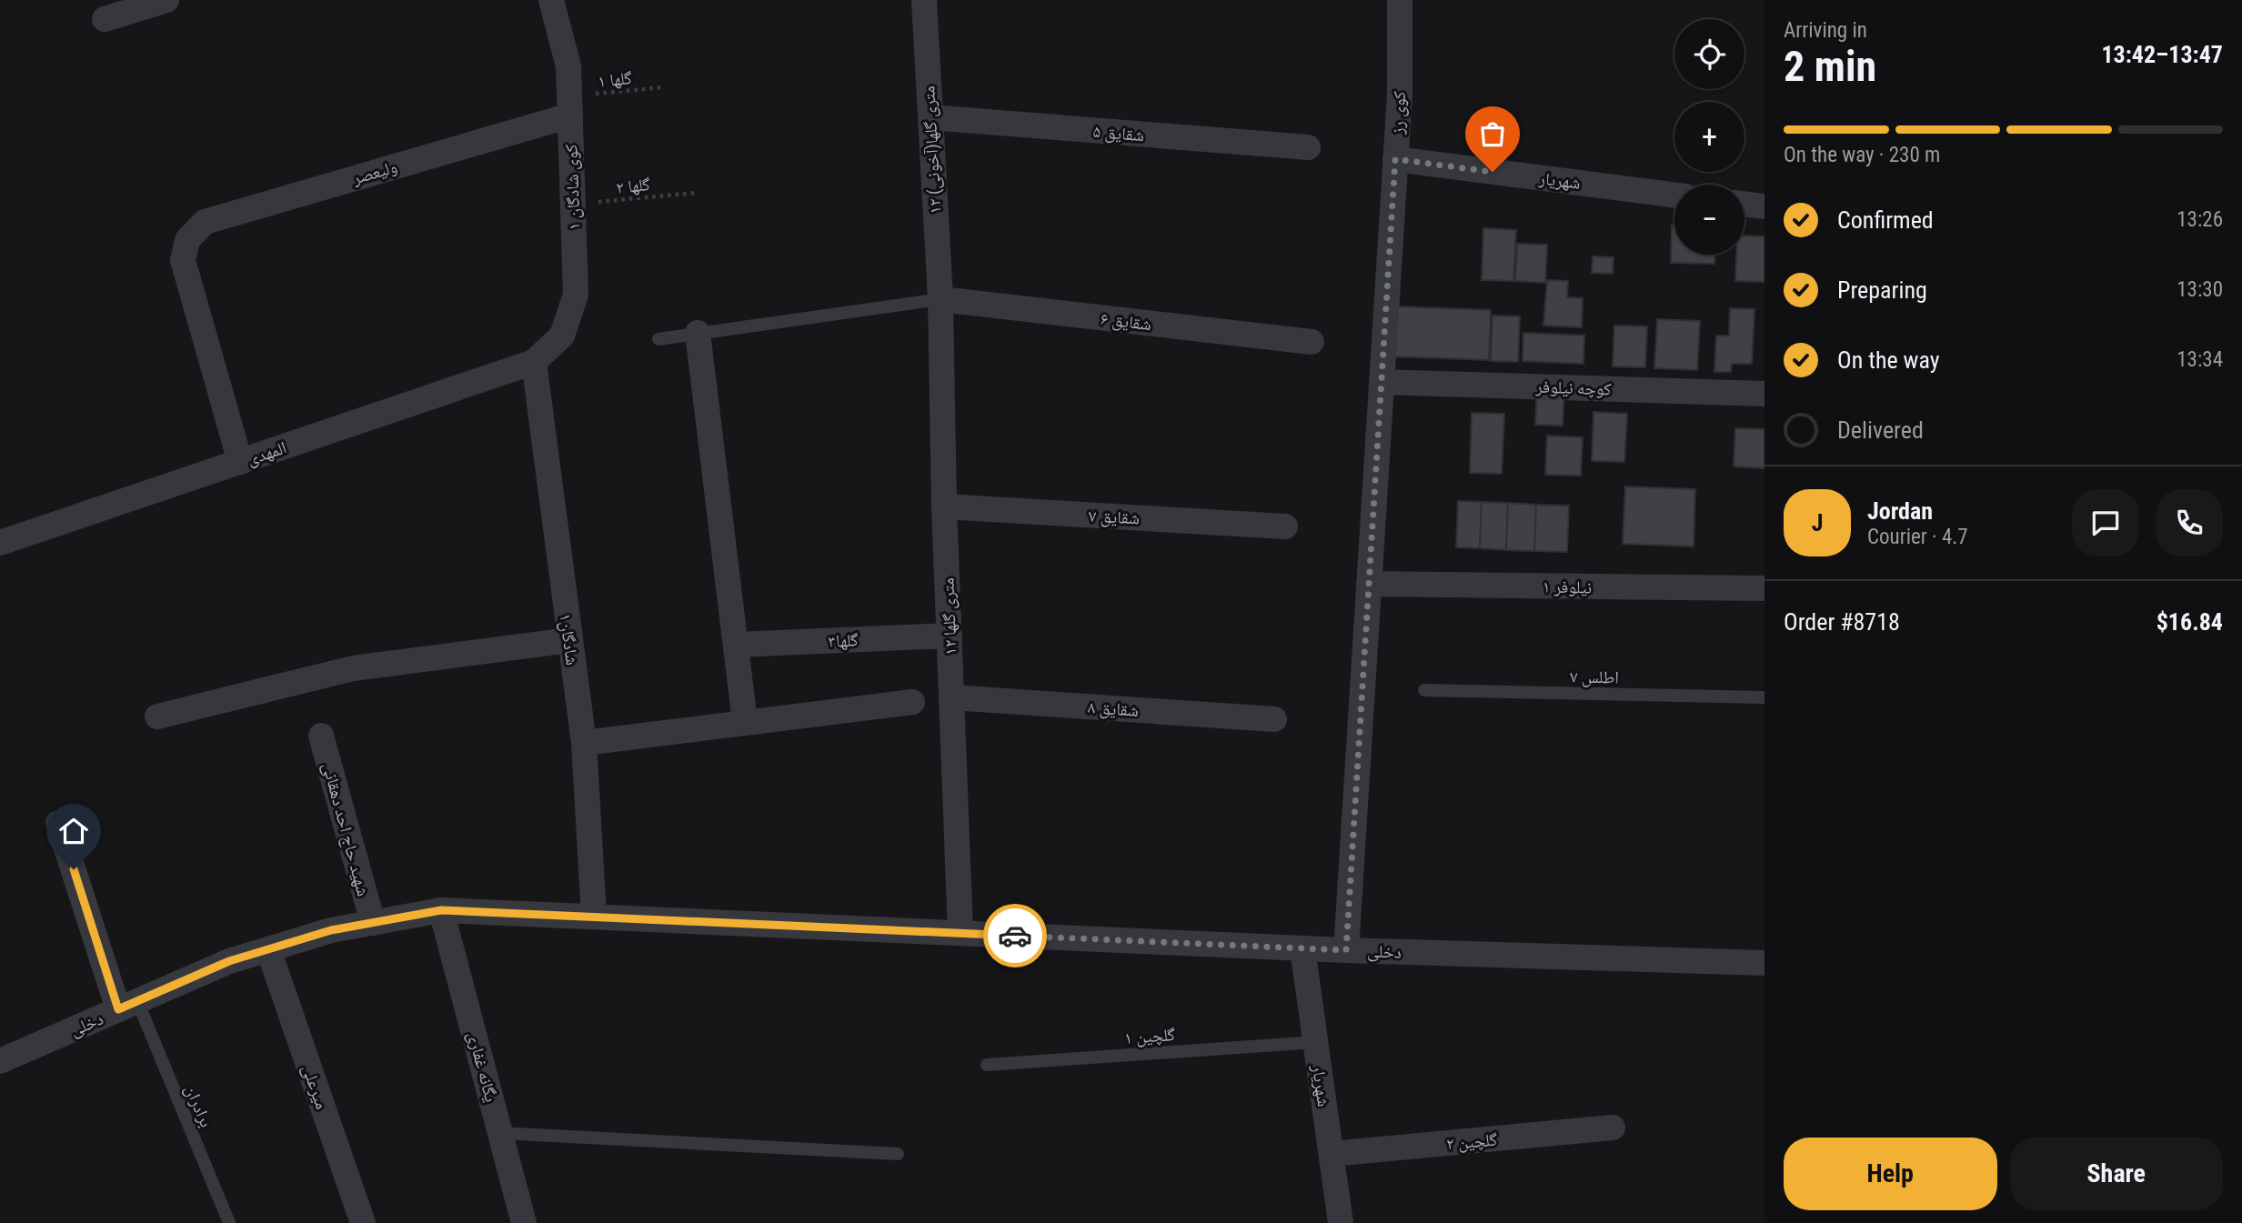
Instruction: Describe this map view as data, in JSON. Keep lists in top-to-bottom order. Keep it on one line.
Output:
{"streets":{"street":["کوی رز","شقایق ۵","۱۲ متری گلها(آخونی)","ولیعصر","شهریار","کوی شادگان ۱","شقایق ۶","کوچه نیلوفر","المهدی","شقایق ۷","نیلوفر ۱","۱۲ متری گلها","شادگان۱","گلها۳","شقایق ۸","شهید حاج احد دهقانی","دخلی","یگانه غفاری","میرعلی","گلچین ۲"],"lane":["اطلس ۷","گلچین ۱","برادران"],"path":["گلها ۱","گلها ۲"]},"crossings":[["گلها ۱","ولیعصر"],["گلها ۱","کوی شادگان ۱"],["کوی رز","شهریار"],["کوی رز","کوچه نیلوفر"],["کوی رز","نیلوفر ۱"],["کوی رز","دخلی"],["شقایق ۵","۱۲ متری گلها(آخونی)"],["۱۲ متری گلها(آخونی)","شقایق ۶"],["۱۲ متری گلها(آخونی)","۱۲ متری گلها"],["ولیعصر","کوی شادگان ۱"],["ولیعصر","المهدی"],["شهریار","دخلی"],["شهریار","گلچین ۱"],["شهریار","گلچین ۲"],["گلها ۲","کوی شادگان ۱"],["کوی شادگان ۱","المهدی"],["کوی شادگان ۱","شادگان۱"],["شقایق ۶","۱۲ متری گلها"],["المهدی","شادگان۱"],["شقایق ۷","۱۲ متری گلها"],["۱۲ متری گلها","گلها۳"],["۱۲ متری گلها","شقایق ۸"],["۱۲ متری گلها","دخلی"],["شادگان۱","دخلی"],["شهید حاج احد دهقانی","دخلی"],["دخلی","یگانه غفاری"],["دخلی","میرعلی"],["دخلی","برادران"]],"page":{"heading":["2 min","Arriving in","13:42–13:47"],"panel":["Jordan","Courier · 4.7","Order #8718","$16.84"],"map_buttons":["+","−"],"bar":"On the way · 230 m","list":[["Confirmed","13:26"],["Preparing","13:30"],["On the way","13:34"],"Delivered"],"round":"J","buttons":["Help","Share"]}}
